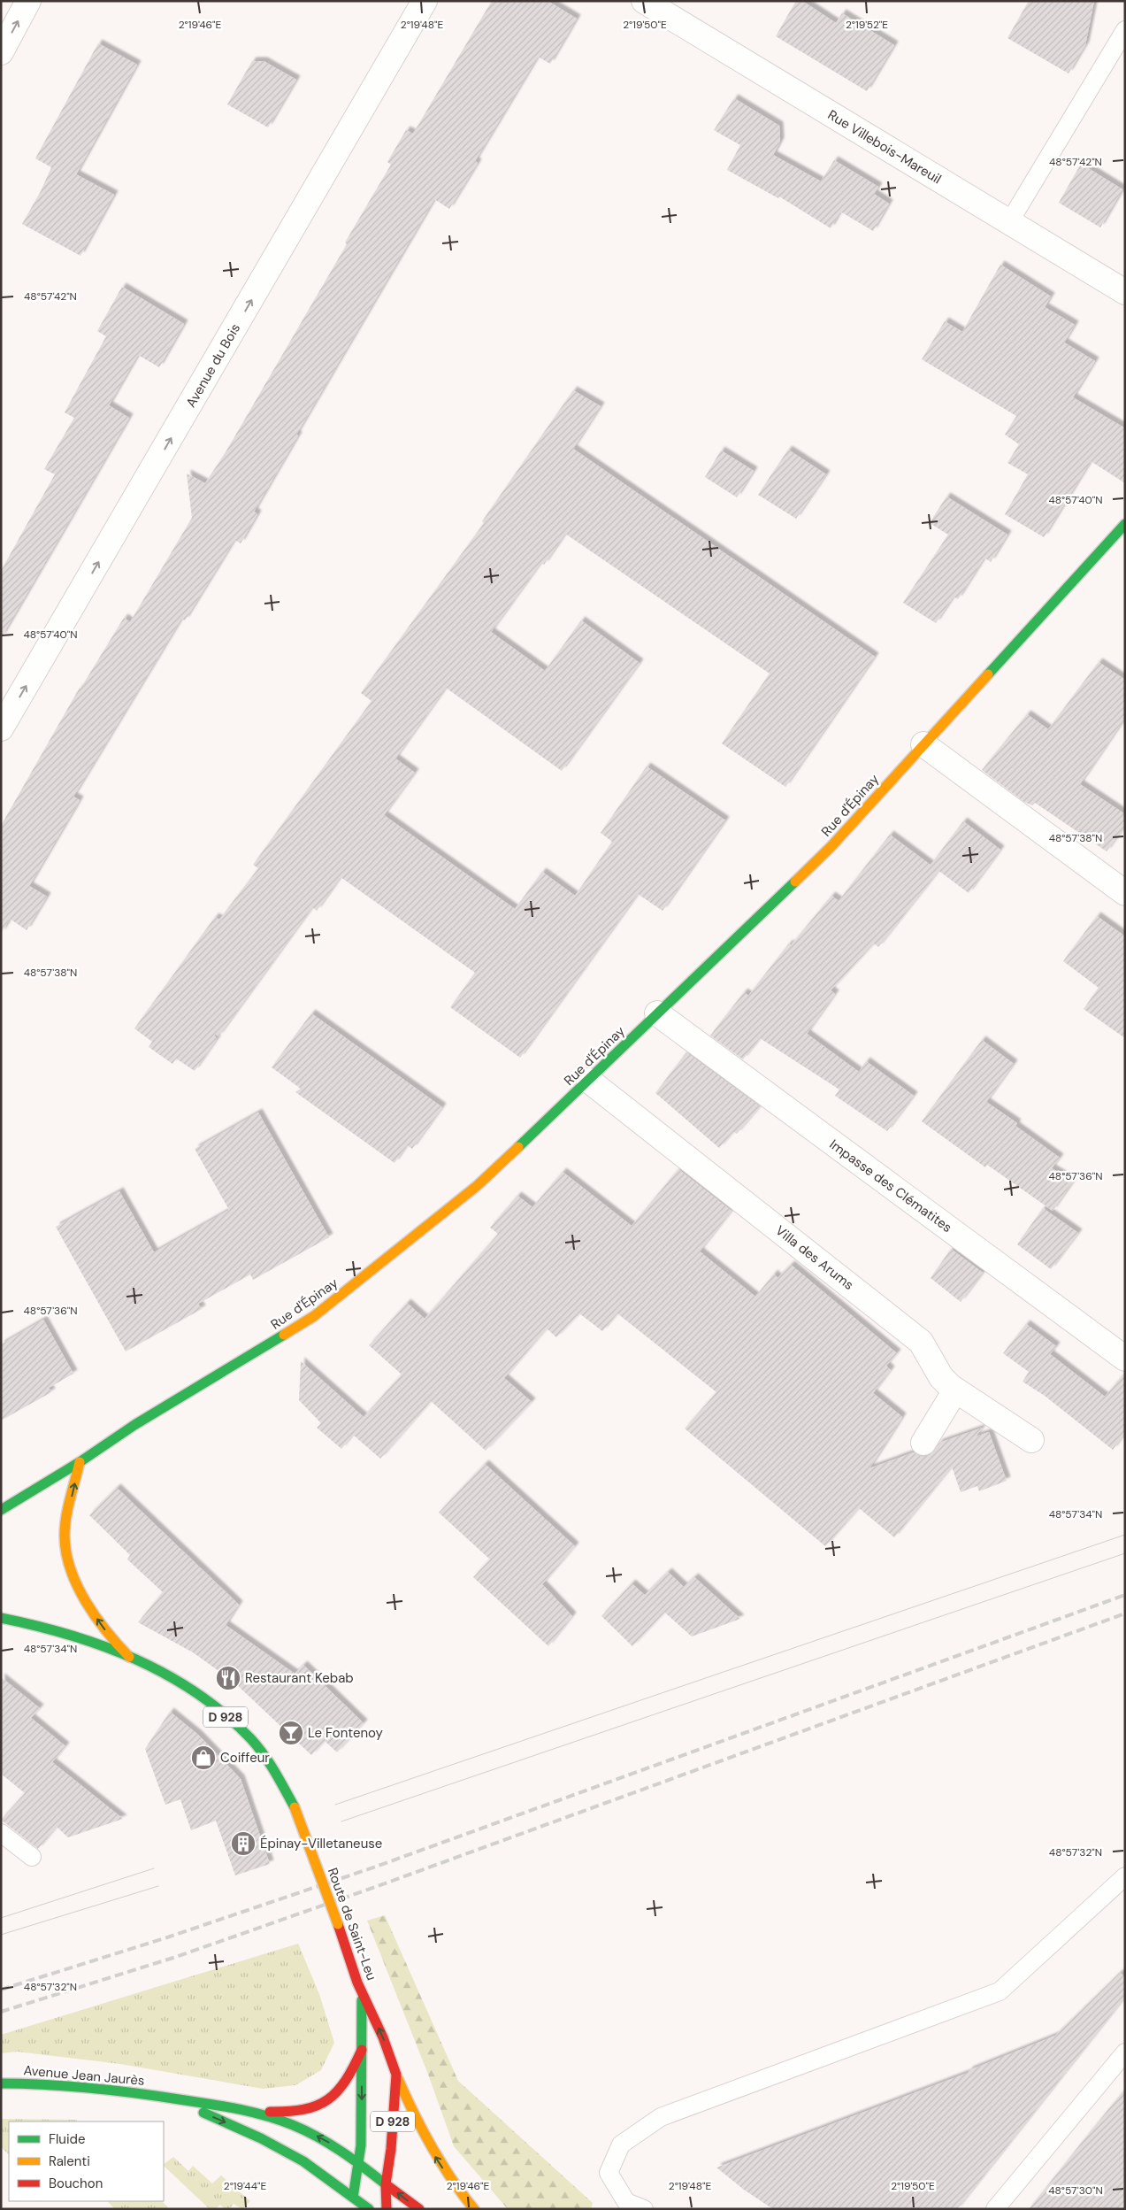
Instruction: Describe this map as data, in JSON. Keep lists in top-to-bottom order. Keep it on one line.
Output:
{"streets":{"main road":["Rue d'Épinay","D 928","Route de Saint-Leu","Avenue Jean Jaurès"],"street":["Rue Villebois-Mareuil","Avenue du Bois","Impasse des Clématites","Villa des Arums"]},"crossings":[["Rue d'Épinay","Impasse des Clématites"],["Rue d'Épinay","Villa des Arums"],["D 928","Route de Saint-Leu"],["D 928","Avenue Jean Jaurès"],["Route de Saint-Leu","Avenue Jean Jaurès"]],"one_way":["Avenue du Bois"],"places":{"restaurant":["Restaurant Kebab"],"bar":["Le Fontenoy"],"shop":["Coiffeur"],"building":["Épinay-Villetaneuse"]},"legend":["Fluide","Ralenti","Bouchon"],"coordinates":["2°19'46\"E","2°19'48\"E","2°19'50\"E","2°19'52\"E","48°57'42\"N","48°57'40\"N","48°57'38\"N","48°57'36\"N","48°57'34\"N","48°57'32\"N","2°19'44\"E","48°57'30\"N"]}
